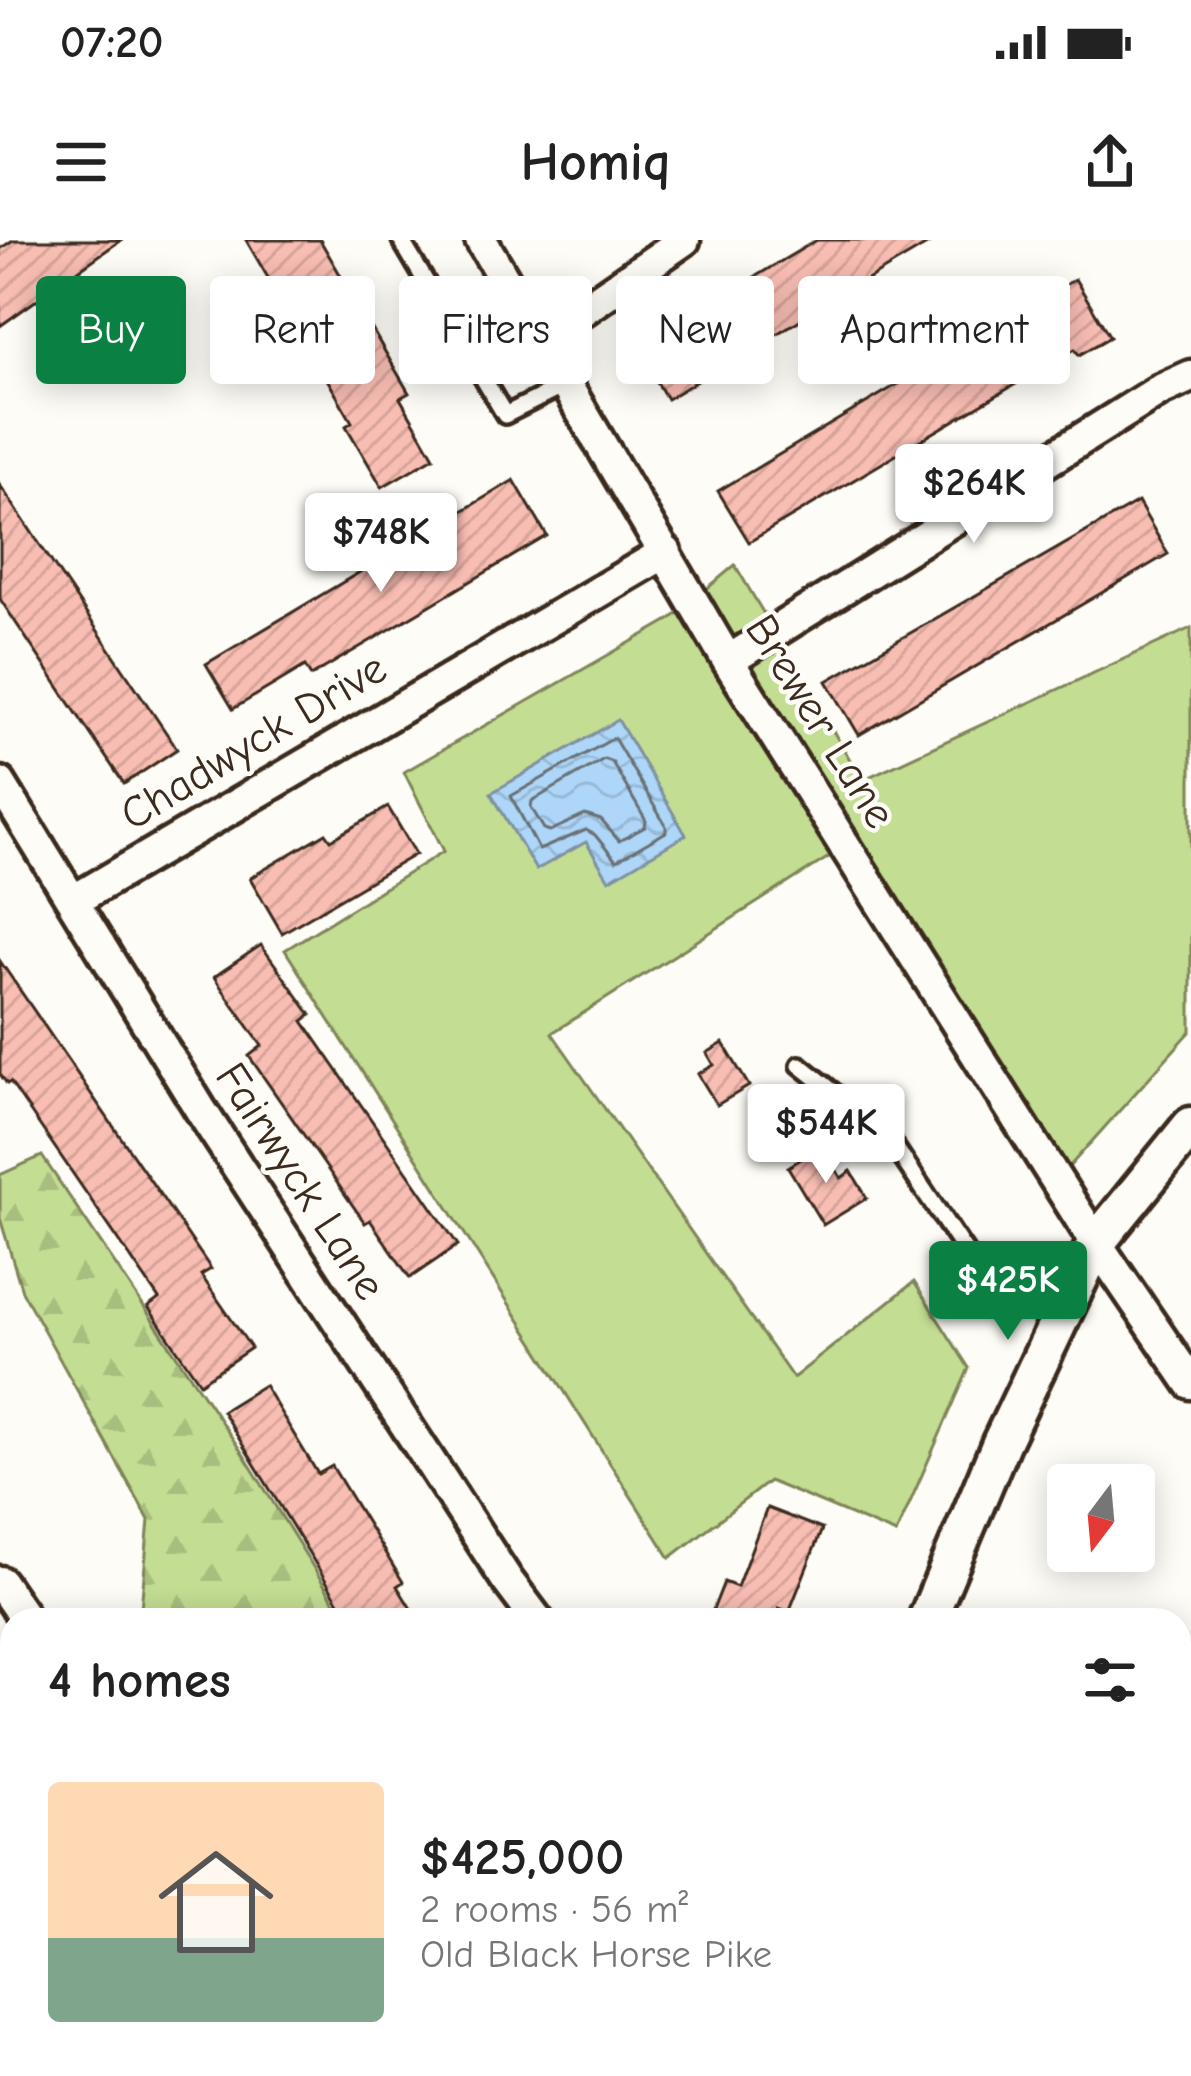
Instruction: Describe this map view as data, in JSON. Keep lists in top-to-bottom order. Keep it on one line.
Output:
{"streets":{"street":["Brewer Lane","Chadwyck Drive","Fairwyck Lane"]},"crossings":[["Brewer Lane","Chadwyck Drive"],["Chadwyck Drive","Fairwyck Lane"]],"north":"bottom","page":{"status":"07:20","header":"Homiq","chip":["Buy","Rent","Filters","New","Apartment"],"price":["$264K","$748K","$544K","$425K"],"heading":"4 homes","list":[{"name":"$425,000","note":"2 rooms · 56 m² · Old Black Horse Pike"}]}}
